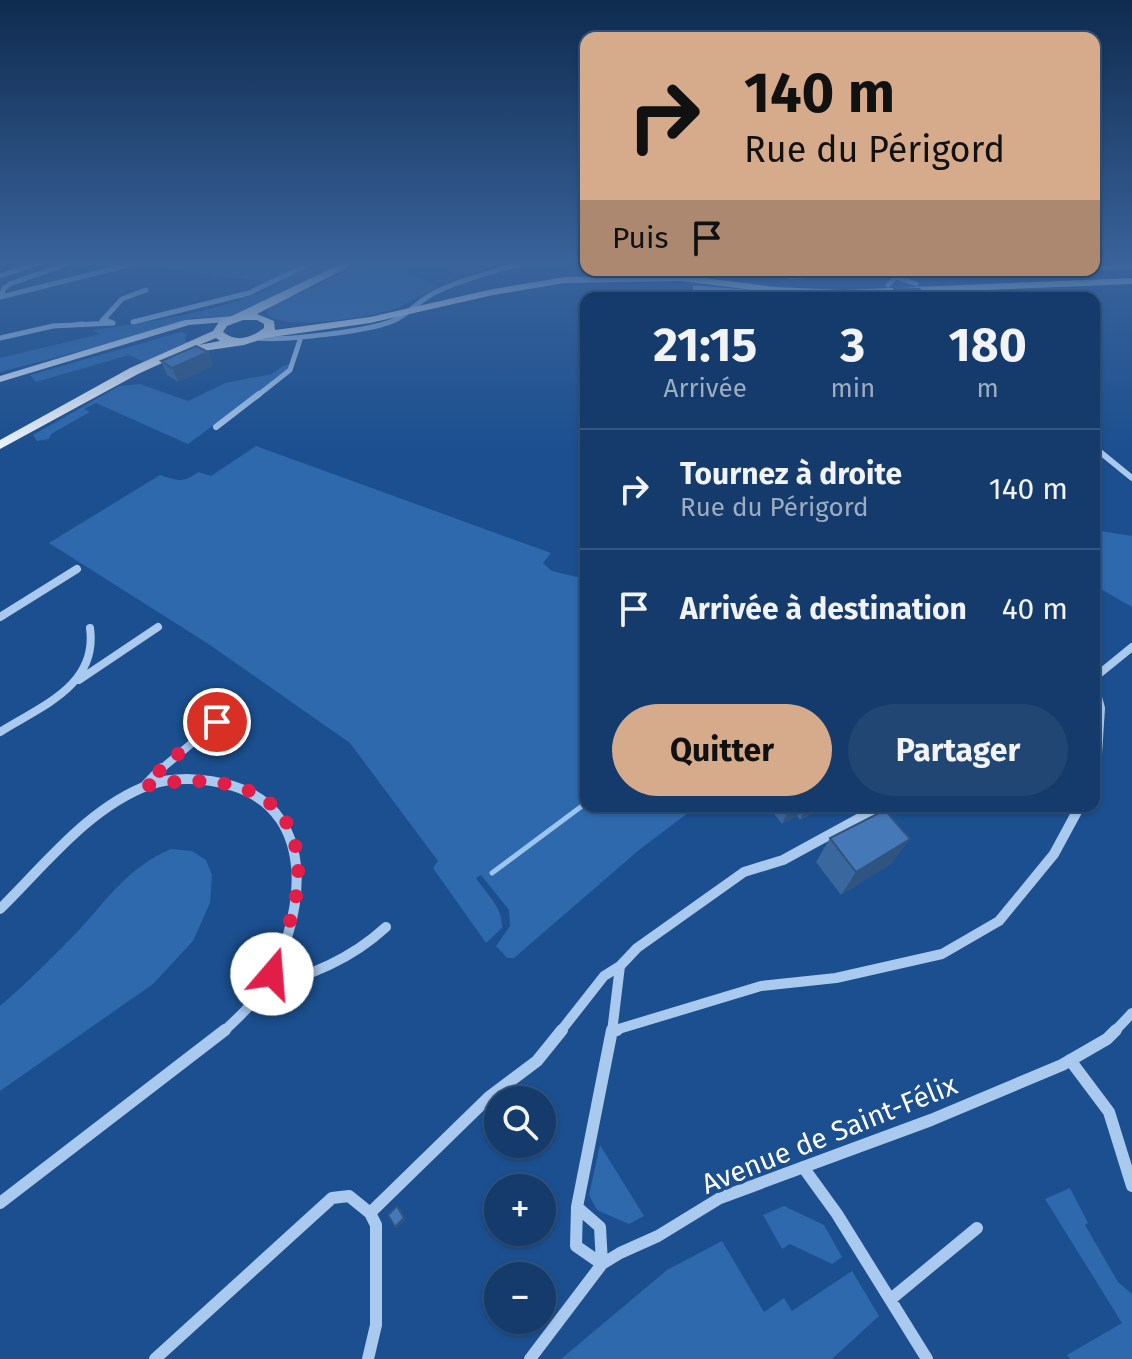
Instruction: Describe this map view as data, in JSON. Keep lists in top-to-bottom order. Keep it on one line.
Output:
{"streets":{"street":["Avenue de Saint-Félix"]},"page":{"turn":["140 m","Rue du Périgord"],"then":"Puis","eta":["21:15","Arrivée","3","min","180","m"],"list":[{"name":"Tournez à droite","note":"Rue du Périgord","value":"140 m"},{"name":"Arrivée à destination","value":"40 m"}],"buttons":["Quitter","Partager"],"map_buttons":["+","−"]}}
